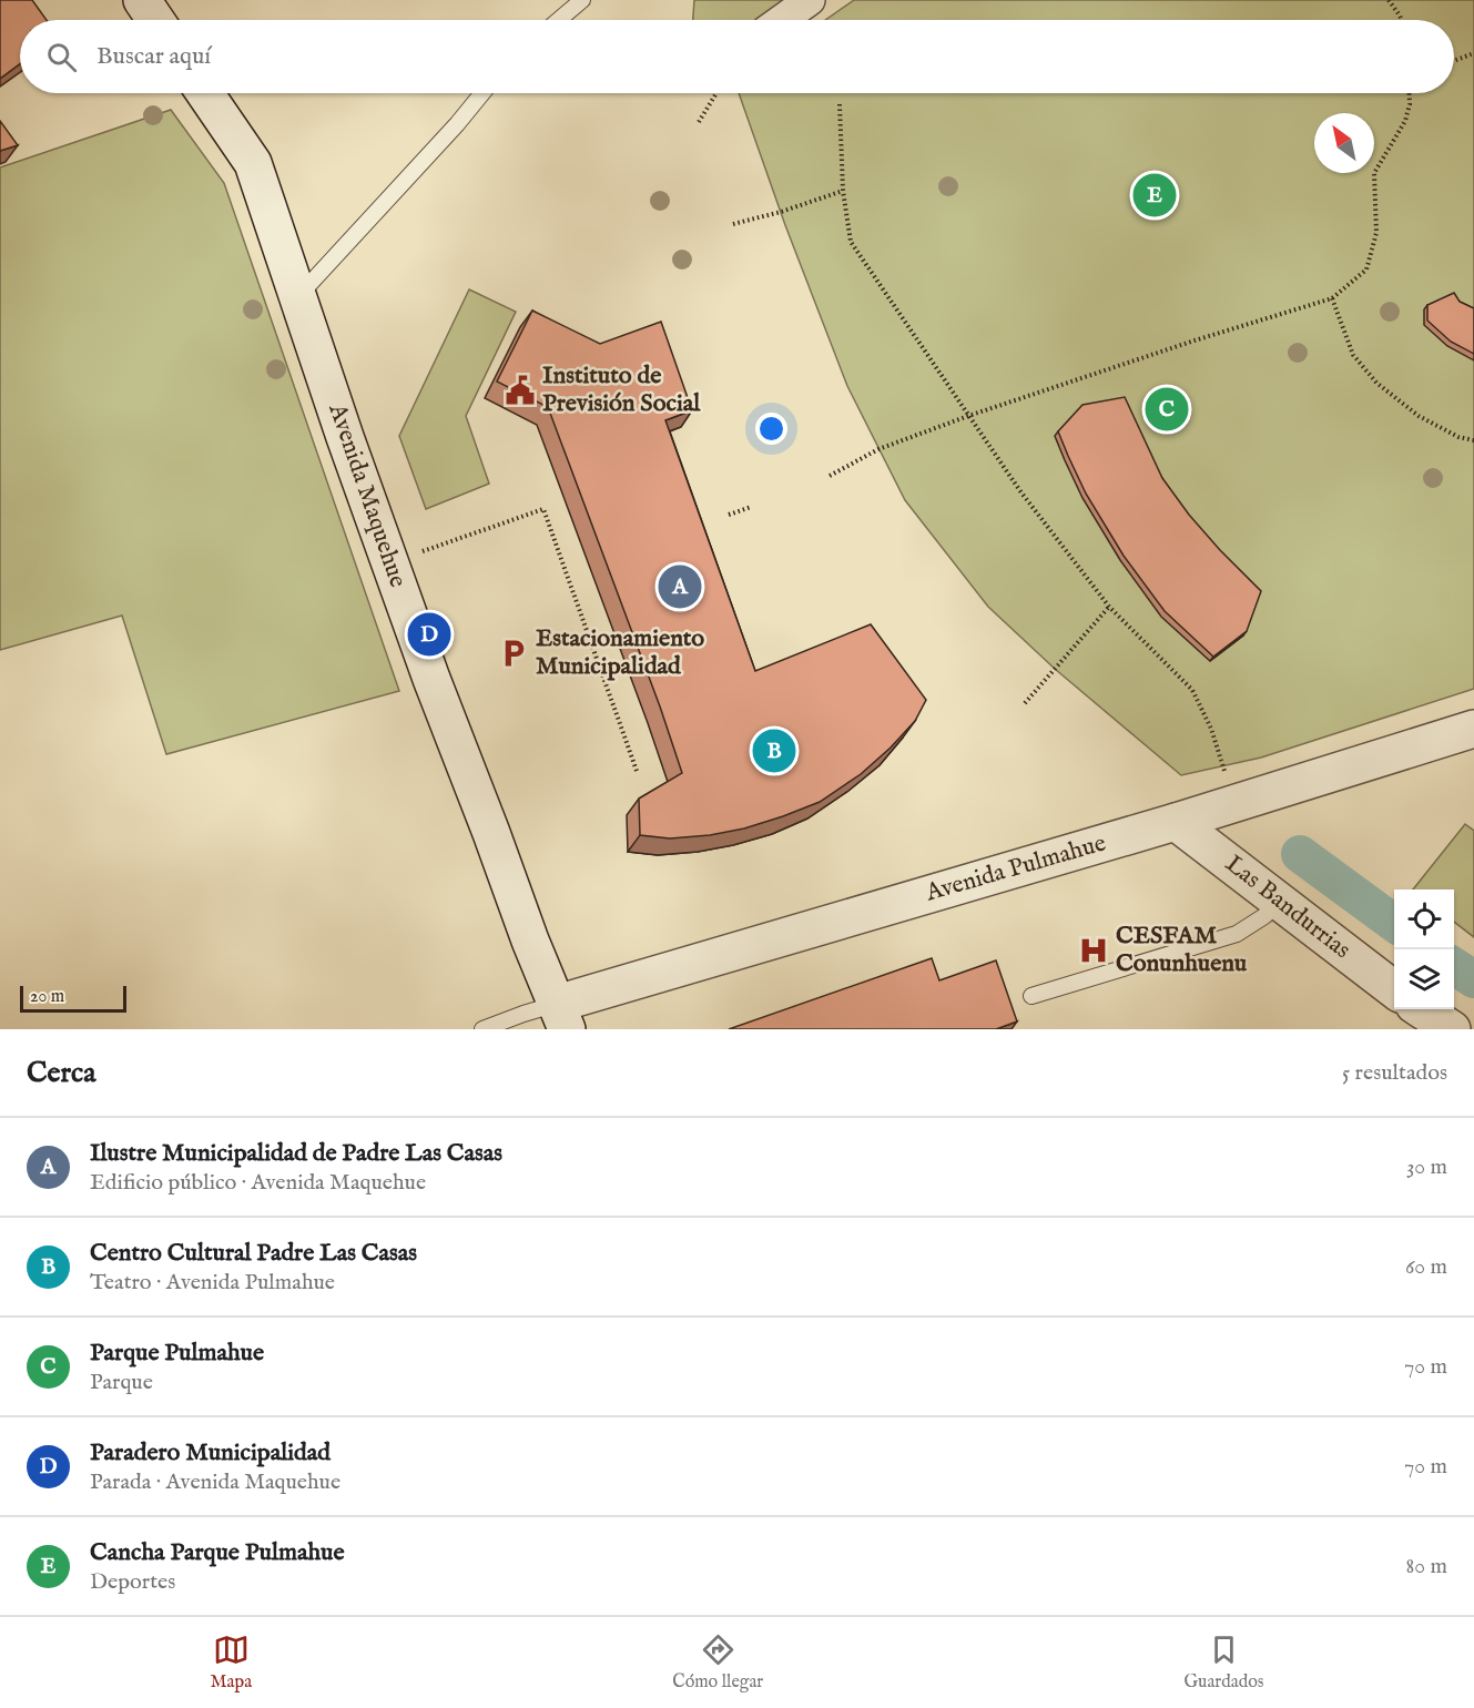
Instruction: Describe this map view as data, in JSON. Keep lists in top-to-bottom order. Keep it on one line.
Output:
{"streets":{"street":["Avenida Maquehue","Avenida Pulmahue","Las Bandurrias"]},"crossings":[["Avenida Maquehue","Avenida Pulmahue"],["Avenida Pulmahue","Las Bandurrias"]],"places":{"public building":["Instituto de Previsión Social"],"parking":["Estacionamiento Municipalidad"],"hospital":["CESFAM Conunhuenu"]},"scale_bar":"20 m","north":"top left","page":{"search":"Buscar aquí","pins":["E","C","A","D","B"],"scale":"20 m","heading":["Cerca","5 resultados"],"list":[{"mark":"A","name":"Ilustre Municipalidad de Padre Las Casas","note":"Edificio público · Avenida Maquehue","value":"30 m"},{"mark":"B","name":"Centro Cultural Padre Las Casas","note":"Teatro · Avenida Pulmahue","value":"60 m"},{"mark":"C","name":"Parque Pulmahue","note":"Parque","value":"70 m"},{"mark":"D","name":"Paradero Municipalidad","note":"Parada · Avenida Maquehue","value":"70 m"},{"mark":"E","name":"Cancha Parque Pulmahue","note":"Deportes","value":"80 m"}],"nav":["Mapa","Cómo llegar","Guardados"]}}
